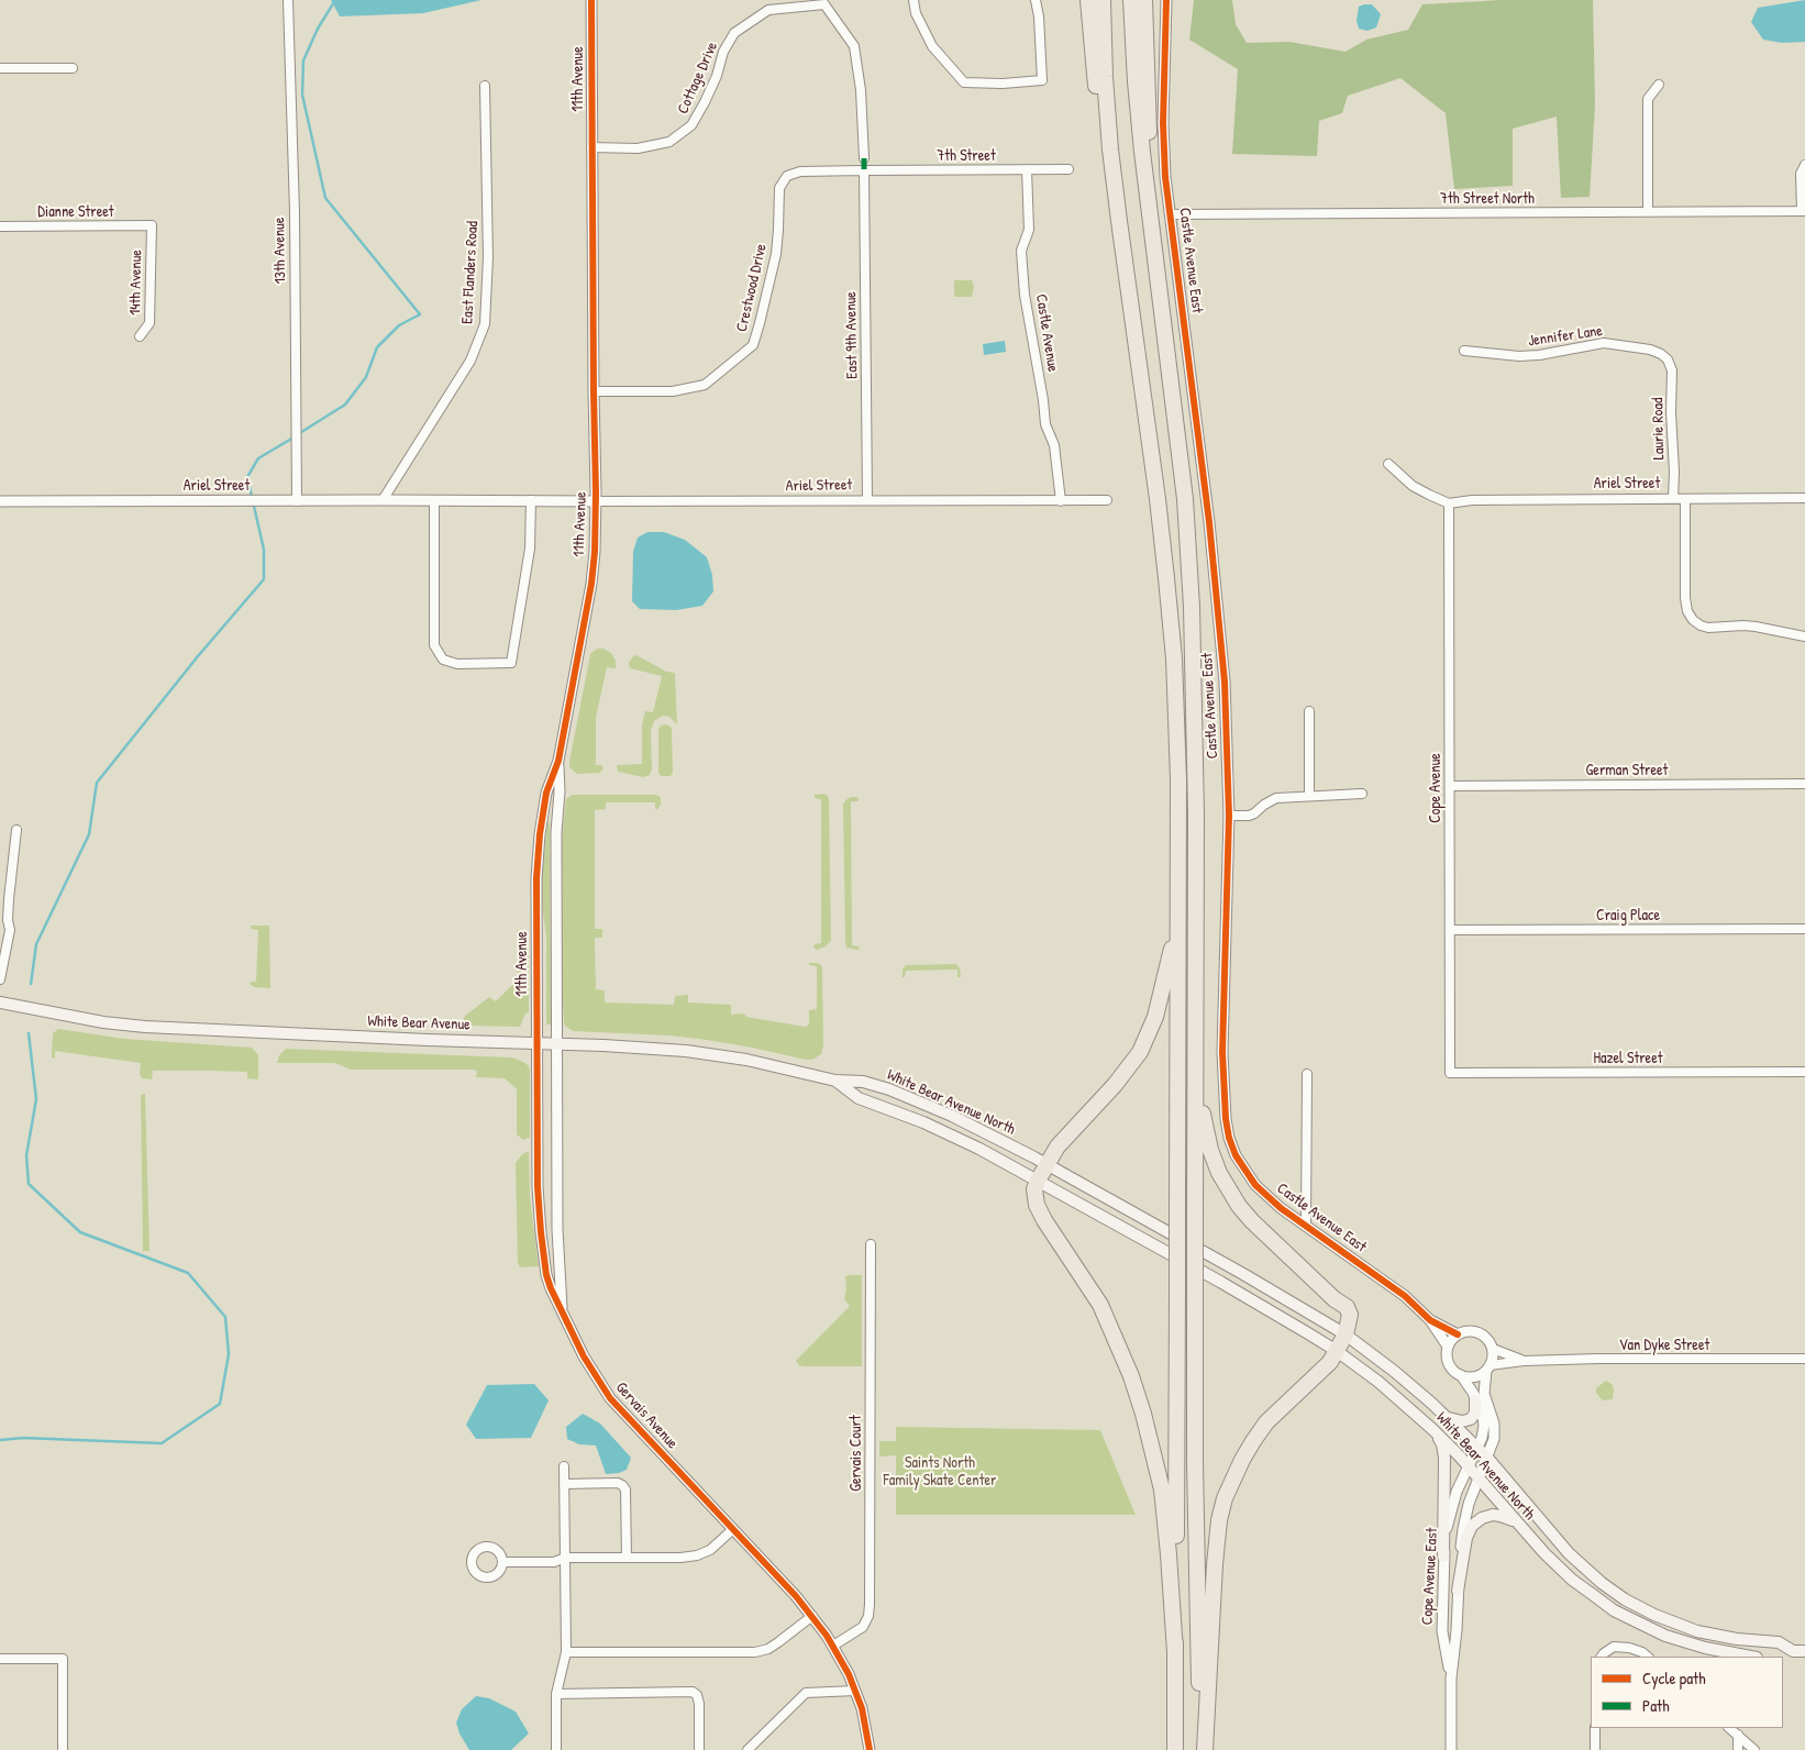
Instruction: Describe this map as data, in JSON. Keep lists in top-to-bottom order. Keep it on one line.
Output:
{"streets":{"main road":["White Bear Avenue","White Bear Avenue North"],"street":["Cottage Drive","11th Avenue","7th Street","7th Street North","Dianne Street","13th Avenue","Castle Avenue East","East Flanders Road","14th Avenue","Crestwood Drive","Castle Avenue","East 9th Avenue","Jennifer Lane","Laurie Road","Ariel Street","German Street","Cope Avenue","Craig Place","Hazel Street","Van Dyke Street","Gervais Avenue","Gervais Court","Cope Avenue East"]},"crossings":[["Cottage Drive","11th Avenue"],["11th Avenue","Crestwood Drive"],["11th Avenue","Ariel Street"],["11th Avenue","White Bear Avenue"],["11th Avenue","Gervais Avenue"],["7th Street","Crestwood Drive"],["7th Street","Castle Avenue"],["7th Street","East 9th Avenue"],["7th Street North","Castle Avenue East"],["Dianne Street","14th Avenue"],["13th Avenue","Ariel Street"],["East Flanders Road","Ariel Street"],["Crestwood Drive","East 9th Avenue"],["Castle Avenue","Ariel Street"],["East 9th Avenue","Ariel Street"],["Jennifer Lane","Laurie Road"],["Laurie Road","Ariel Street"],["Ariel Street","Cope Avenue"],["German Street","Cope Avenue"],["Cope Avenue","Craig Place"],["Cope Avenue","Hazel Street"],["White Bear Avenue","White Bear Avenue North"],["White Bear Avenue","Gervais Avenue"],["White Bear Avenue North","Cope Avenue East"],["Gervais Avenue","Gervais Court"]],"parks":["Saints North Family Skate Center"],"legend":["Cycle path","Path"]}
